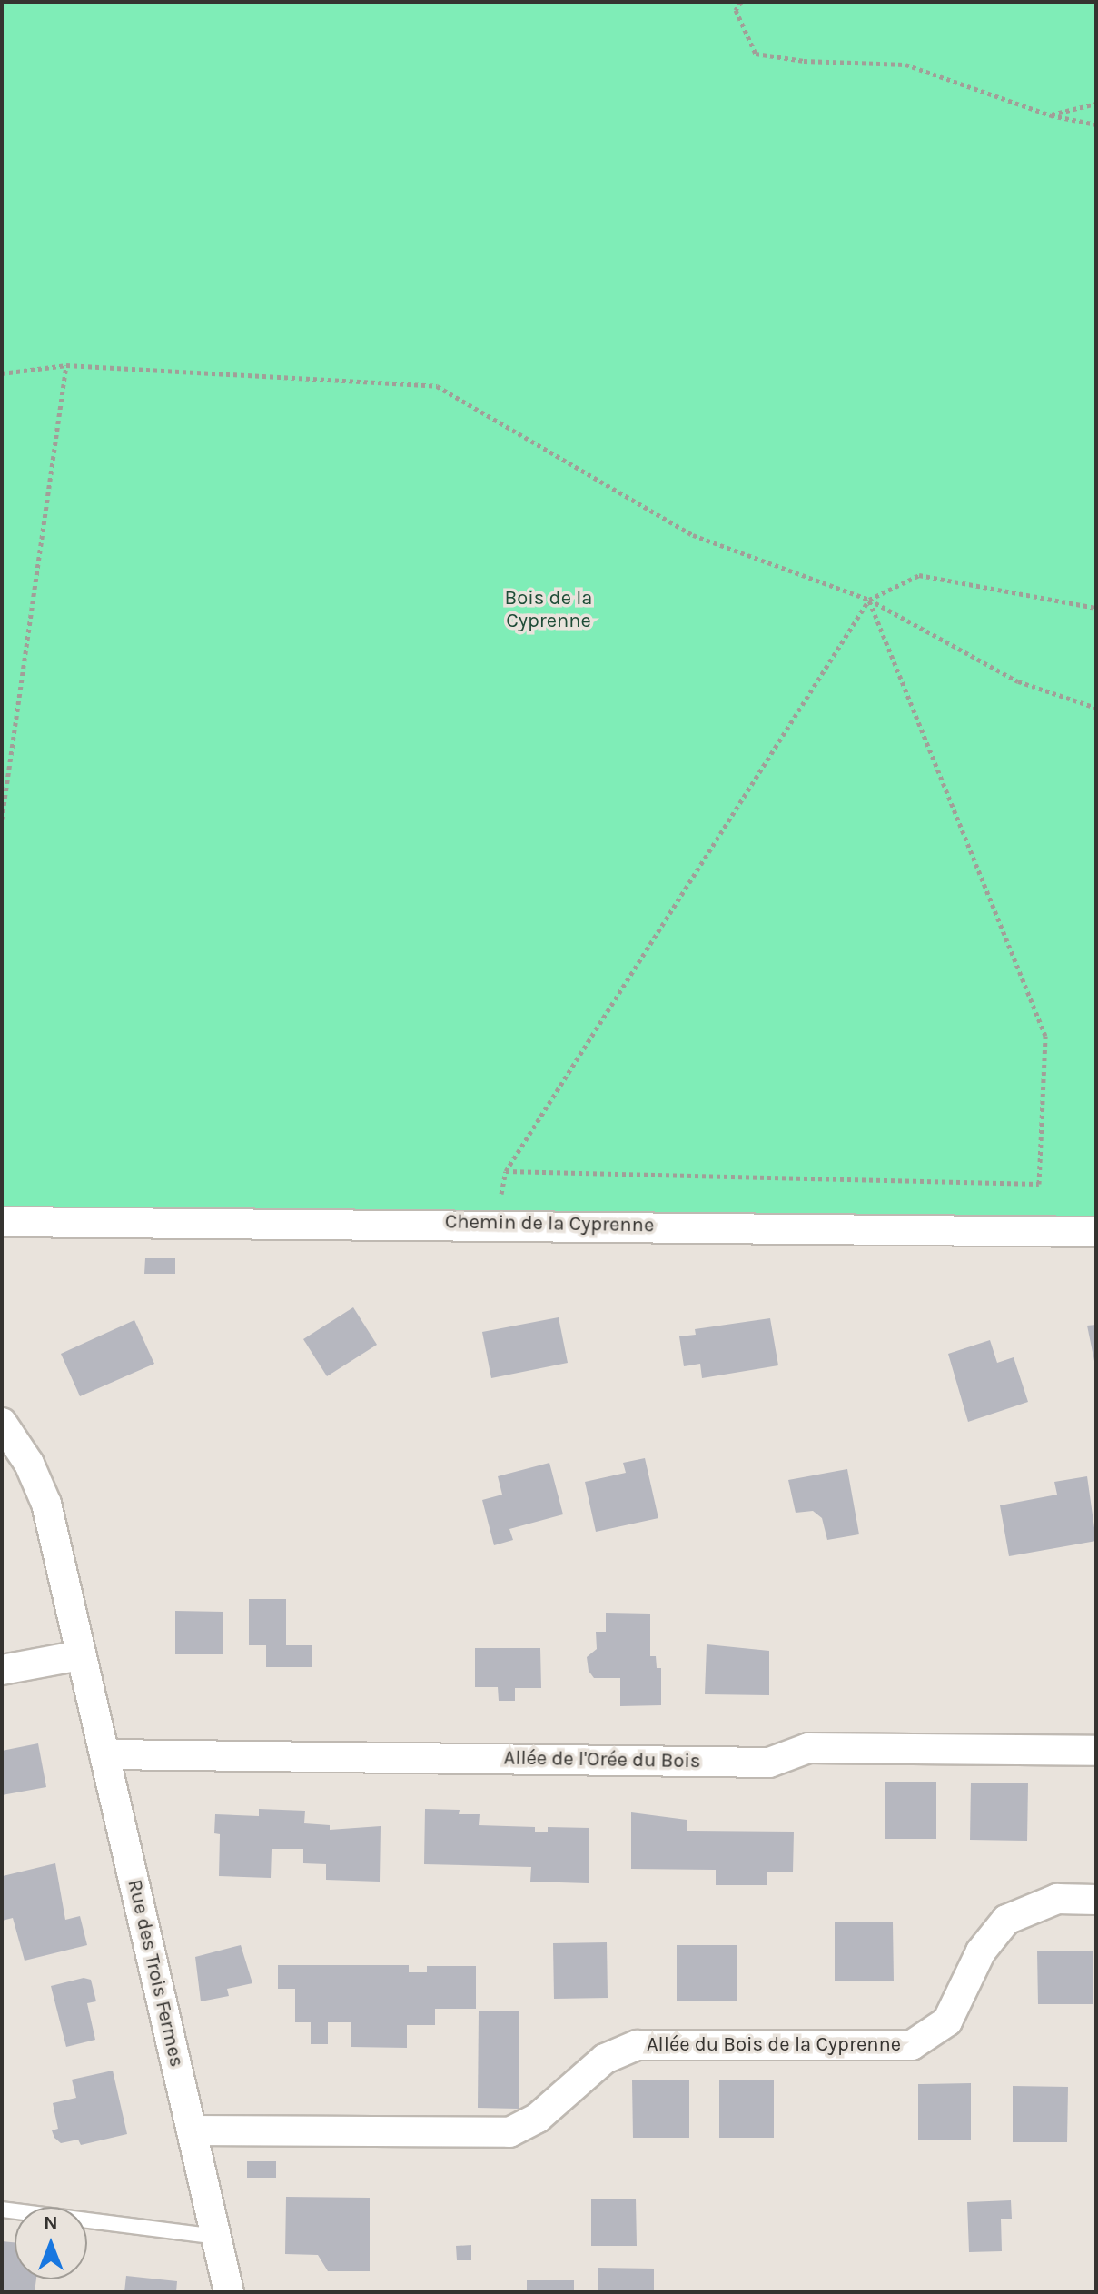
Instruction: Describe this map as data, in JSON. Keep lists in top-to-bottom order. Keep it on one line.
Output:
{"streets":{"street":["Chemin de la Cyprenne","Allée de l'Orée du Bois","Rue des Trois Fermes","Allée du Bois de la Cyprenne"]},"crossings":[["Allée de l'Orée du Bois","Rue des Trois Fermes"],["Rue des Trois Fermes","Allée du Bois de la Cyprenne"]],"parks":["Bois de la Cyprenne"],"north":"top"}
